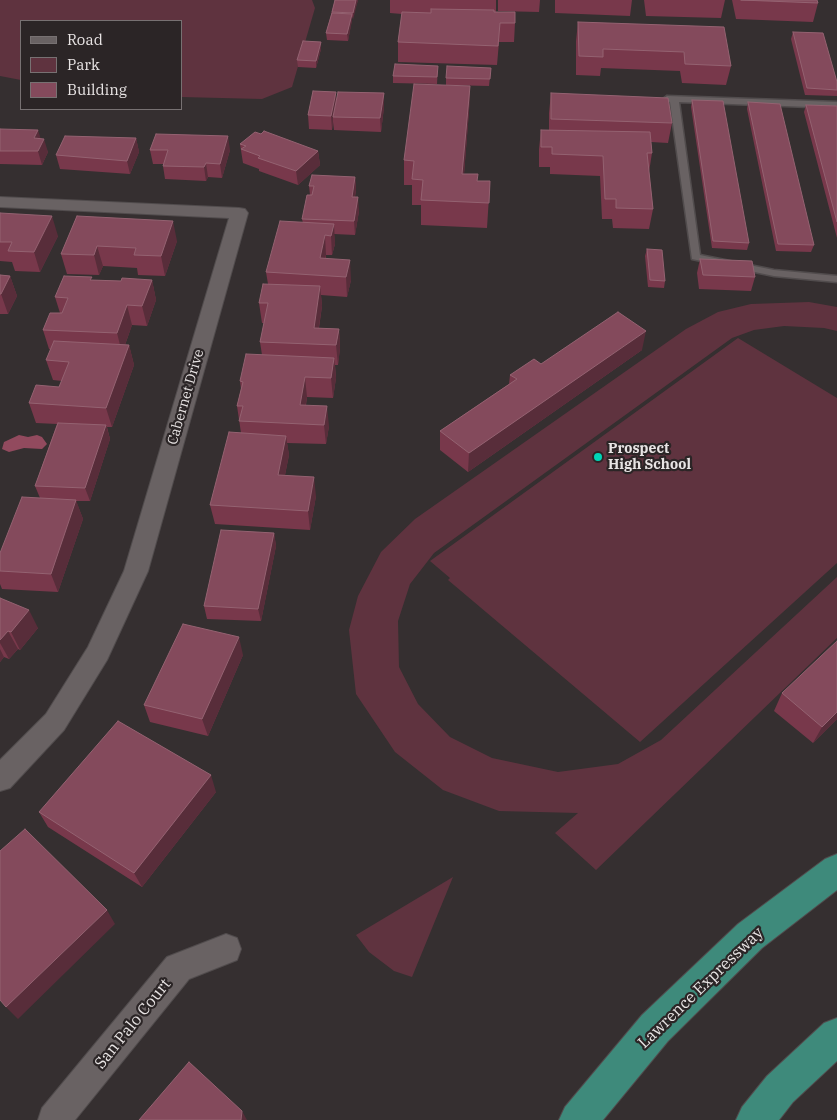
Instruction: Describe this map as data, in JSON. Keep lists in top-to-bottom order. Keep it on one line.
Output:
{"streets":{"highway":["Lawrence Expressway"],"street":["Cabernet Drive","San Palo Court"]},"places":["Prospect High School"],"legend":["Road","Park","Building"]}
